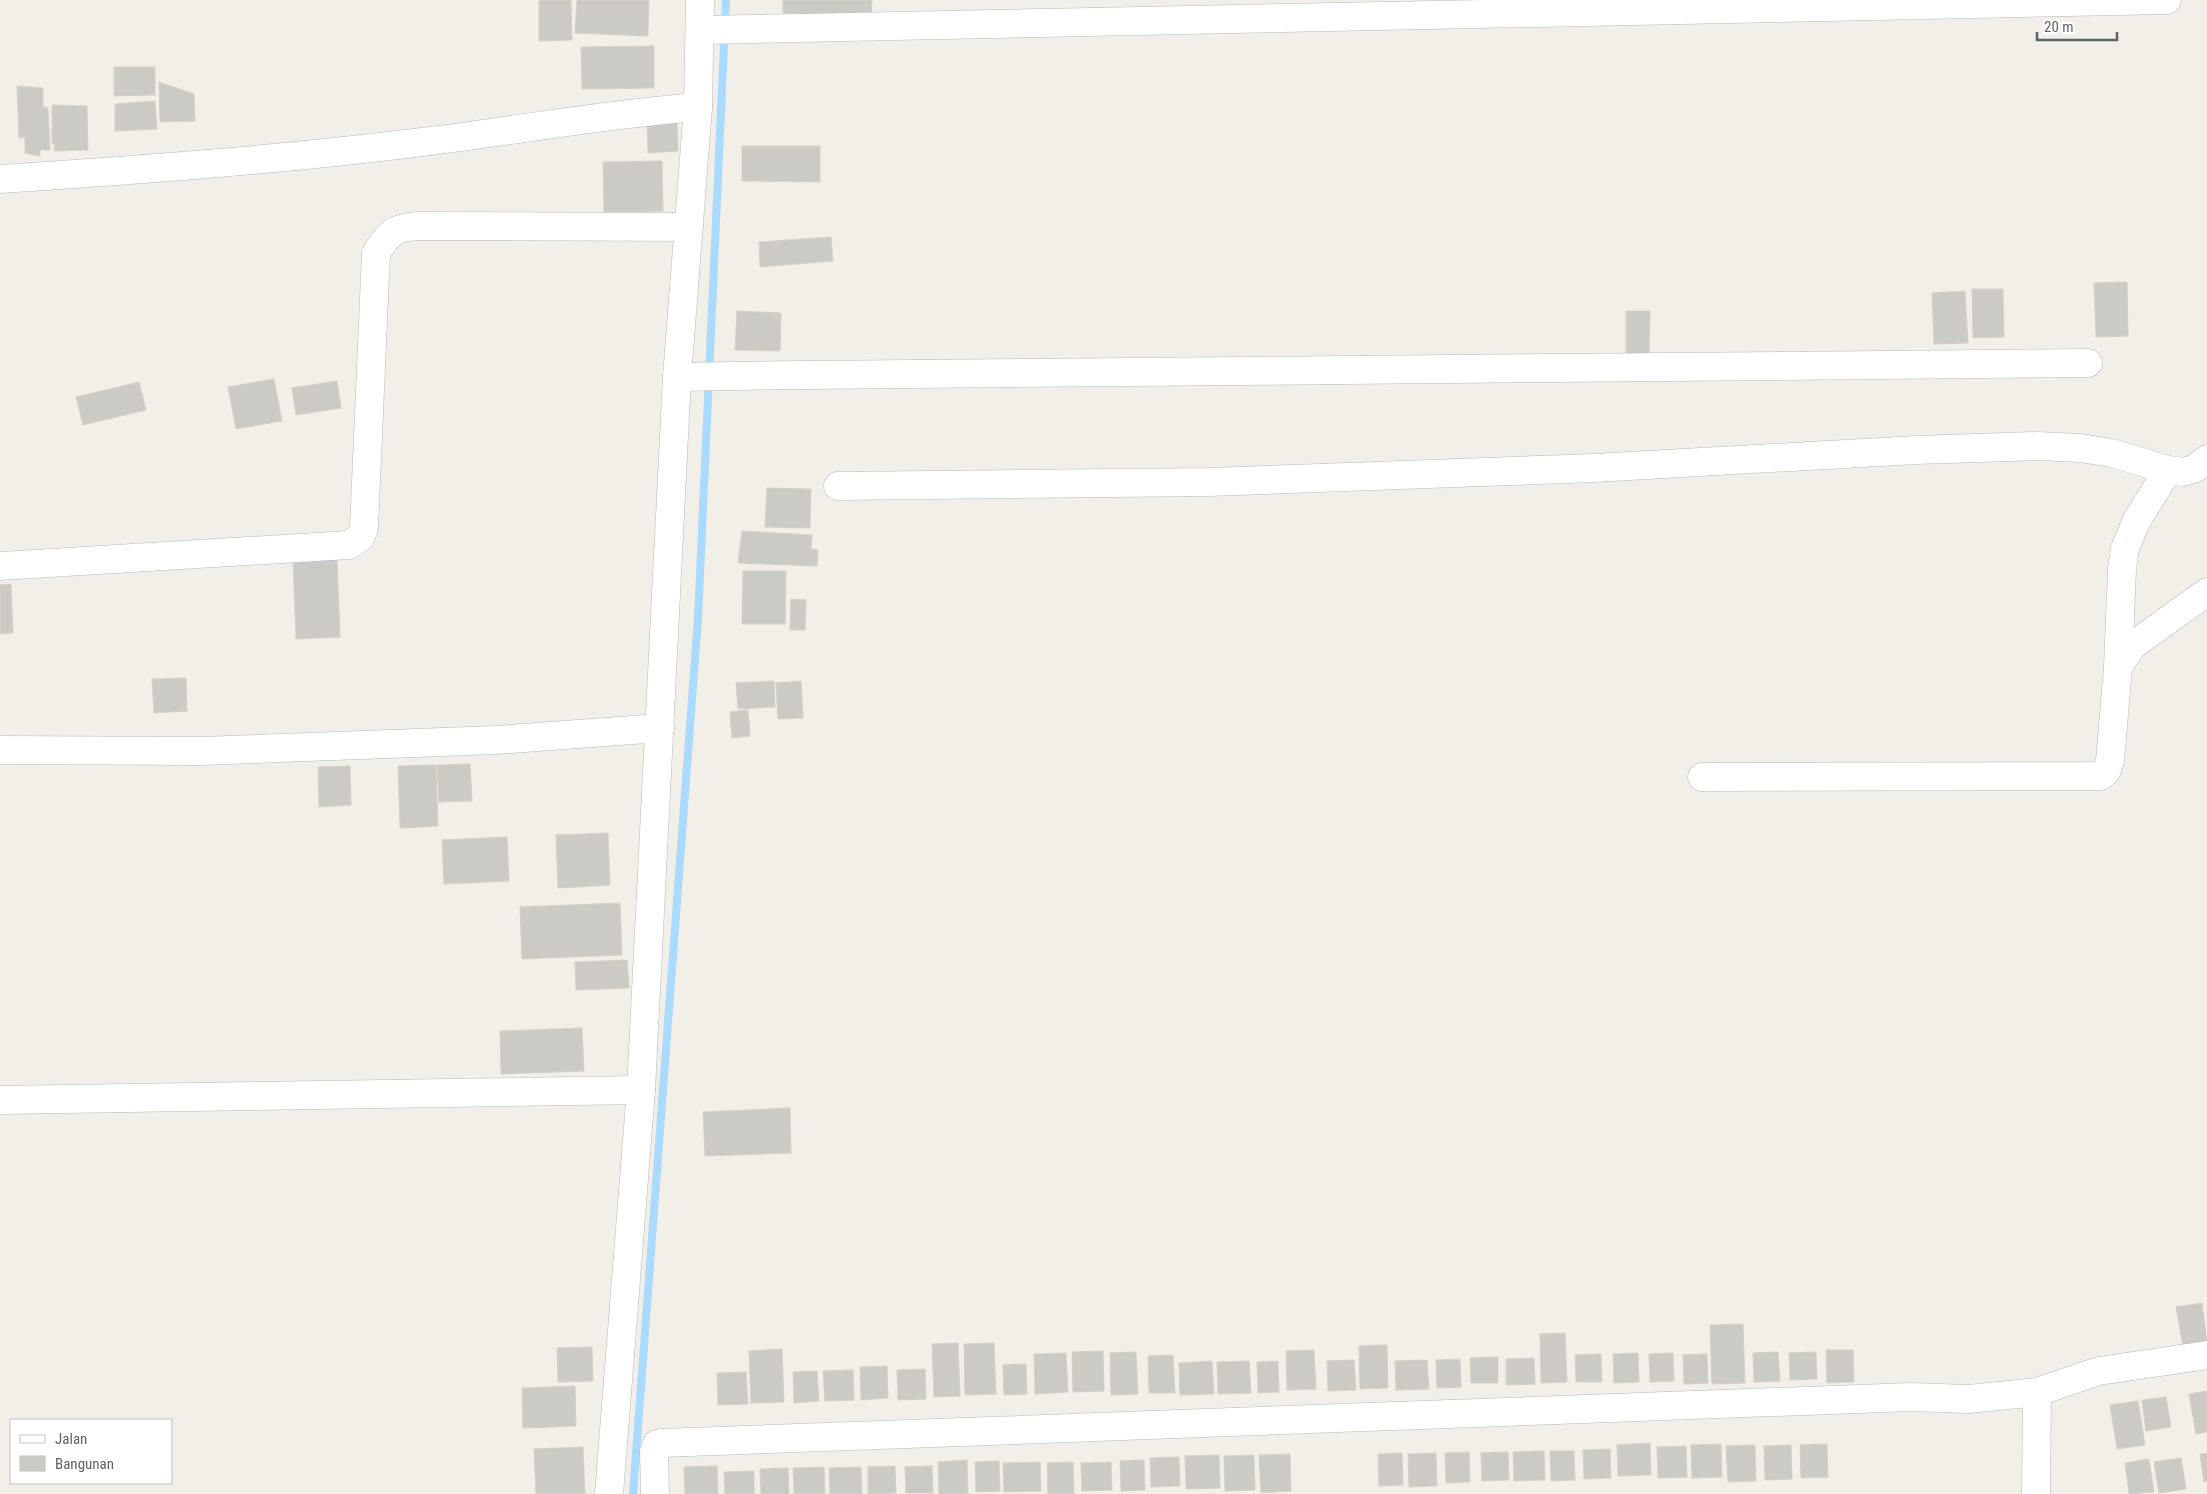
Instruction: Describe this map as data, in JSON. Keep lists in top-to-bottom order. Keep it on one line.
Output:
{"legend":["Jalan","Bangunan"],"scale_bar":"20 m"}
